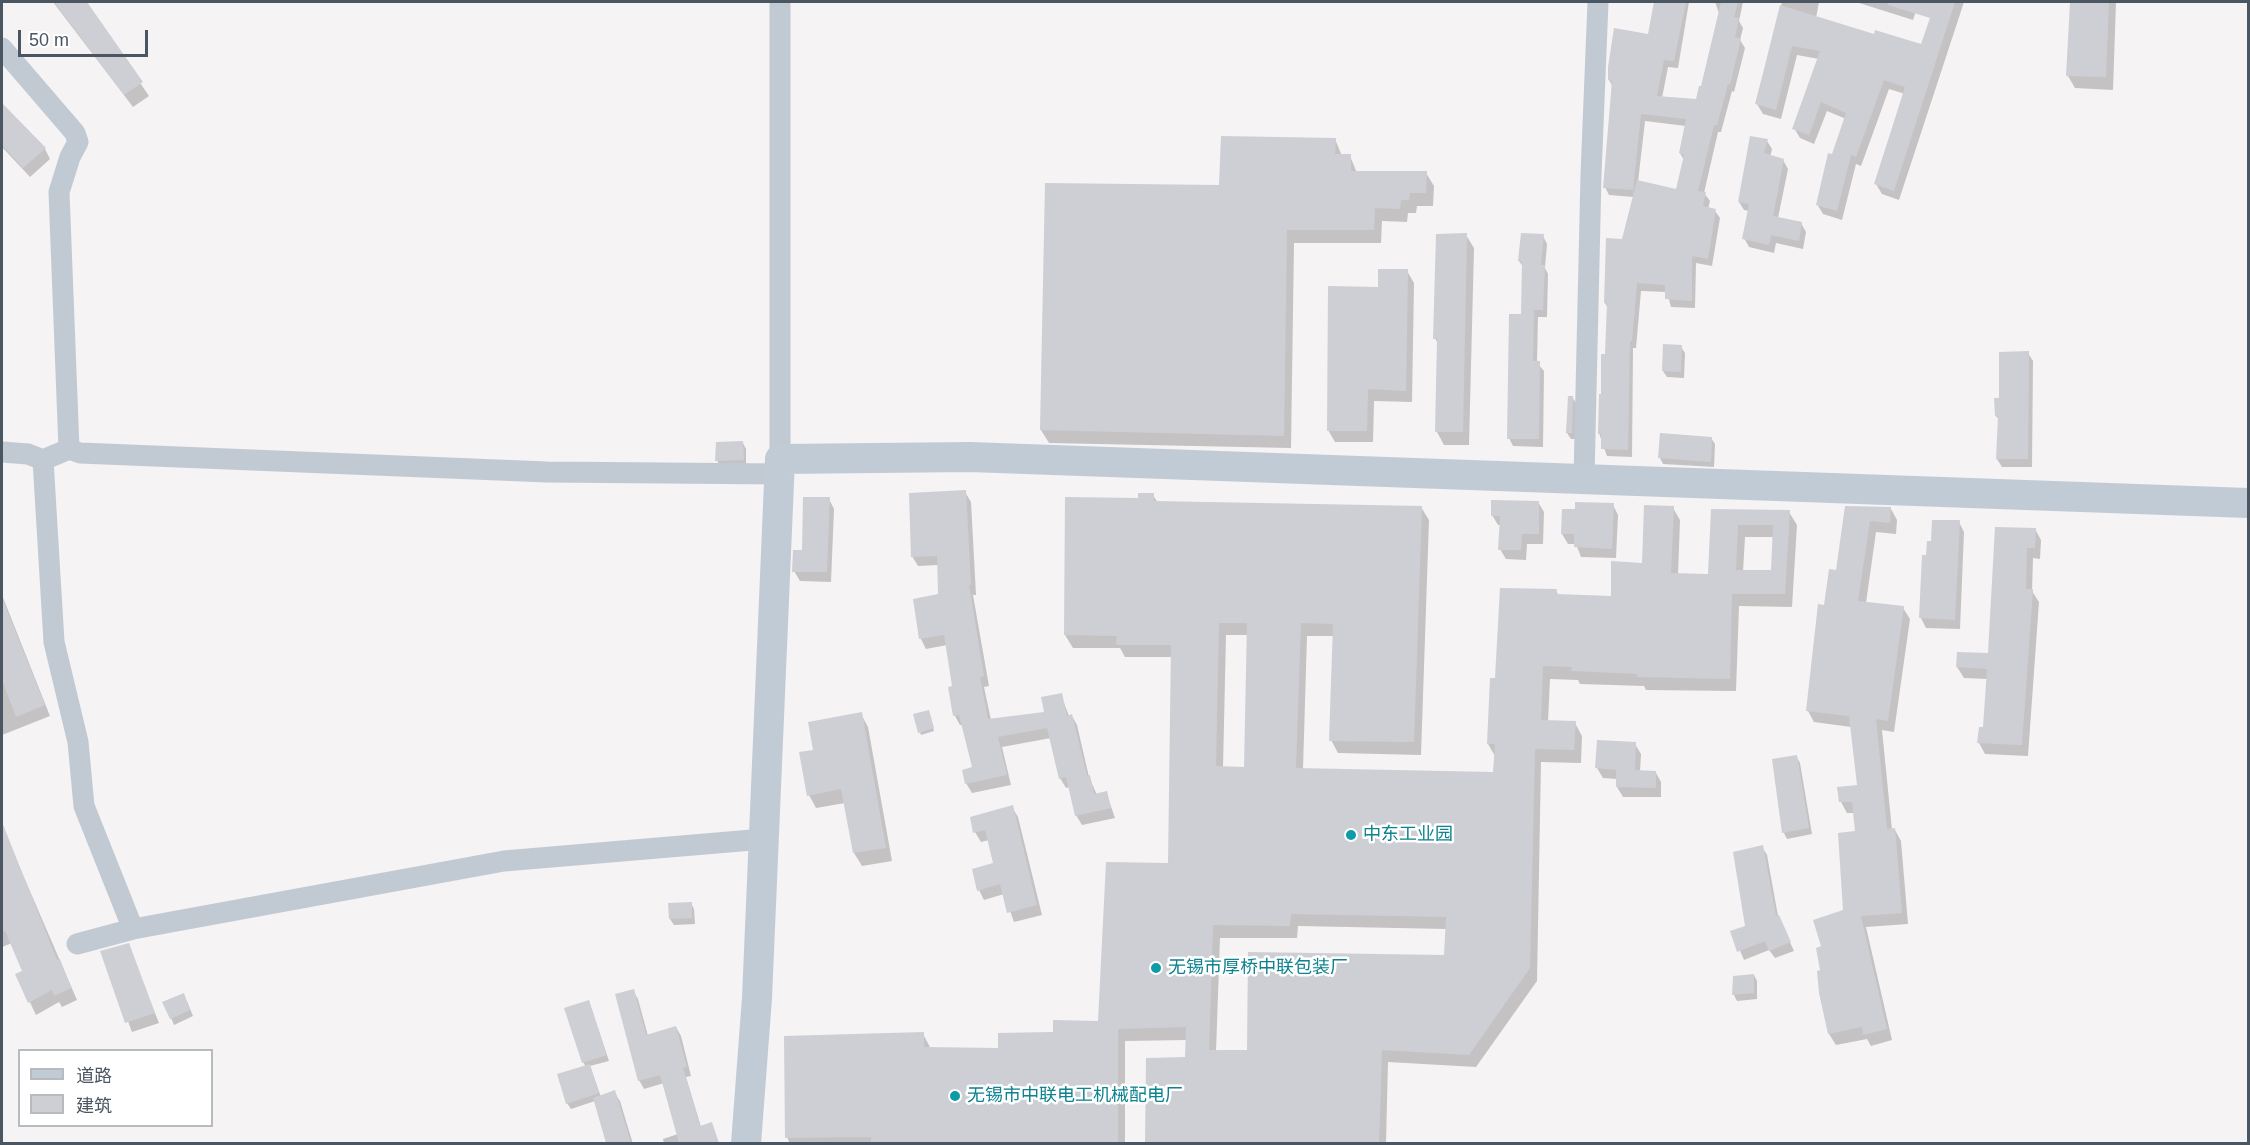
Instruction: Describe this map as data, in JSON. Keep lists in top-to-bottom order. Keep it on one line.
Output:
{"places":["中东工业园","无锡市厚桥中联包装厂","无锡市中联电工机械配电厂"],"legend":["道路","建筑"],"scale_bar":"50 m"}
